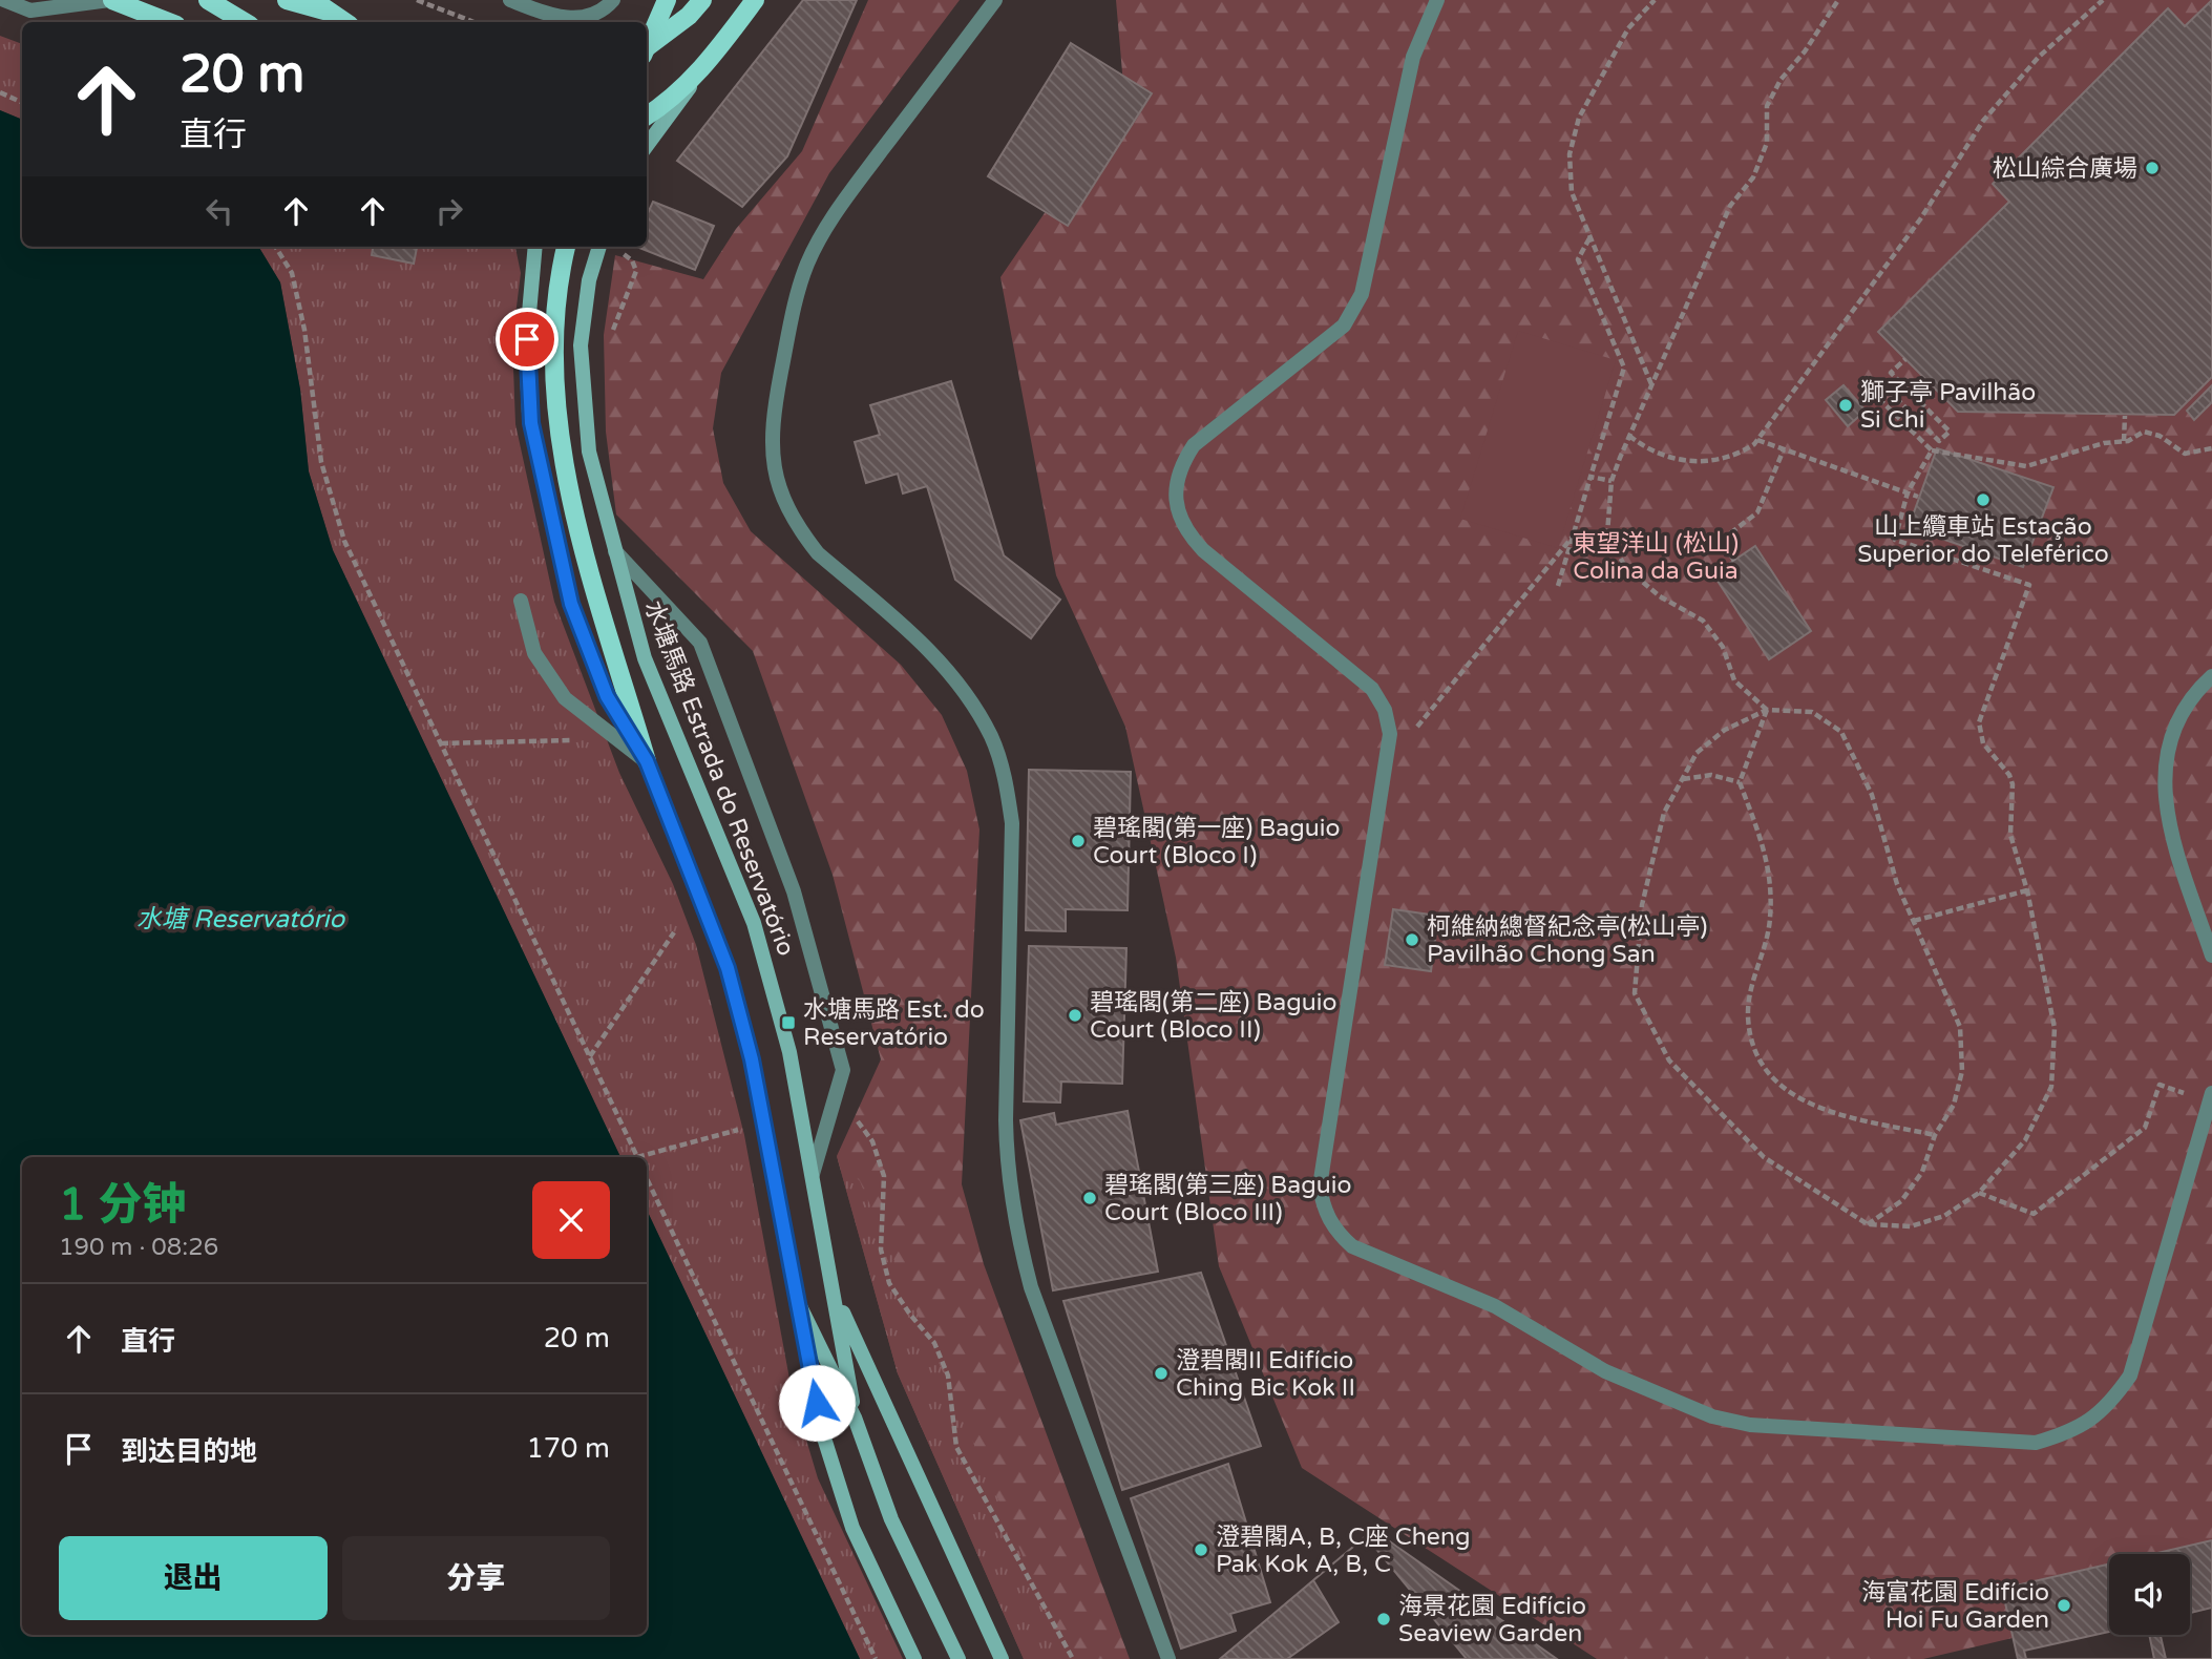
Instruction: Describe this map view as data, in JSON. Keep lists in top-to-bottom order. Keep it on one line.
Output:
{"streets":{"main road":["水塘馬路 Estrada do Reservatório"]},"water":["水塘 Reservatório"],"parks":["東望洋山 (松山) Colina da Guia"],"places":{"other":["松山綜合廣場","獅子亭 Pavilhão Si Chi","山上纜車站 Estação Superior do Teleférico","碧瑤閣(第一座) Baguio Court (Bloco I)","柯維納總督紀念亭(松山亭) Pavilhão Chong San","碧瑤閣(第二座) Baguio Court (Bloco II)","碧瑤閣(第三座) Baguio Court (Bloco III)","澄碧閣II Edifício Ching Bic Kok II","澄碧閣A, B, C座 Cheng Pak Kok A, B, C","海富花園 Edifício Hoi Fu Garden","海景花園 Edifício Seaview Garden"],"transit":["水塘馬路 Est. do Reservatório"]},"page":{"turn":["20 m","直行"],"heading":["1 分钟","190 m · 08:26"],"list":[{"name":"直行","value":"20 m"},{"name":"到达目的地","value":"170 m"}],"buttons":["退出","分享"]}}
